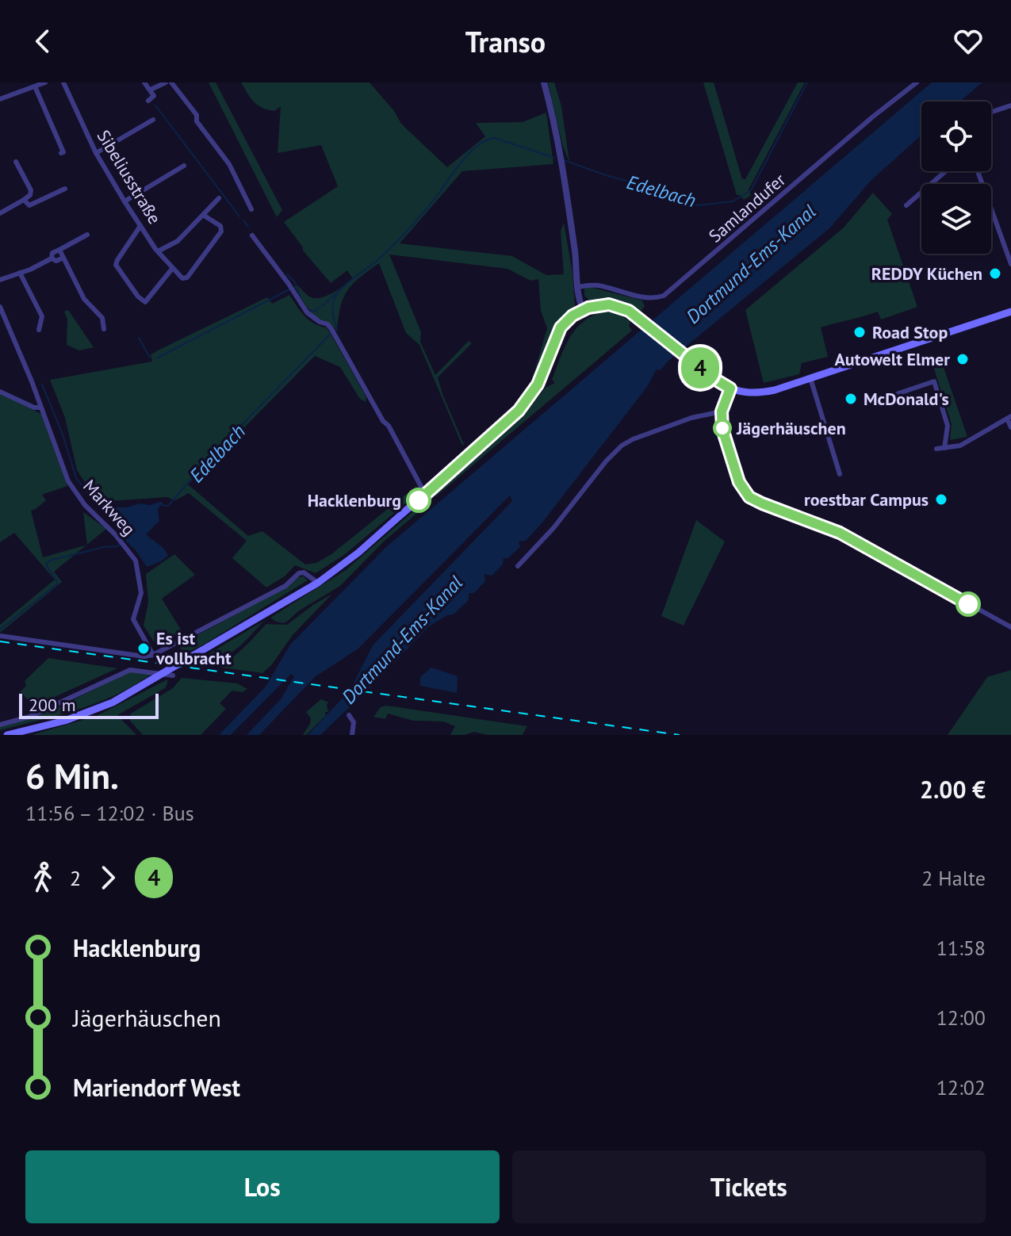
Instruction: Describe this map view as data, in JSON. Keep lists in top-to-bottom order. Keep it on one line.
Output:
{"streets":{"street":["Sibeliusstraße","Samlandufer","Markweg"]},"water":["Edelbach","Dortmund-Ems-Kanal"],"places":["REDDY Küchen","Road Stop","Autowelt Elmer","McDonald's","Jägerhäuschen","roestbar Campus","Hacklenburg","Es ist vollbracht"],"lines":["bus line 4"],"scale_bar":"200 m","page":{"header":"Transo","on_map":"4","scale":"200 m","heading":["6 Min.","11:56 – 12:02 · Bus","2.00 €"],"legs":["2","4","2 Halte"],"list":[{"name":"Hacklenburg","value":"11:58"},{"name":"Jägerhäuschen","value":"12:00"},{"name":"Mariendorf West","value":"12:02"}],"buttons":["Los","Tickets"]}}
